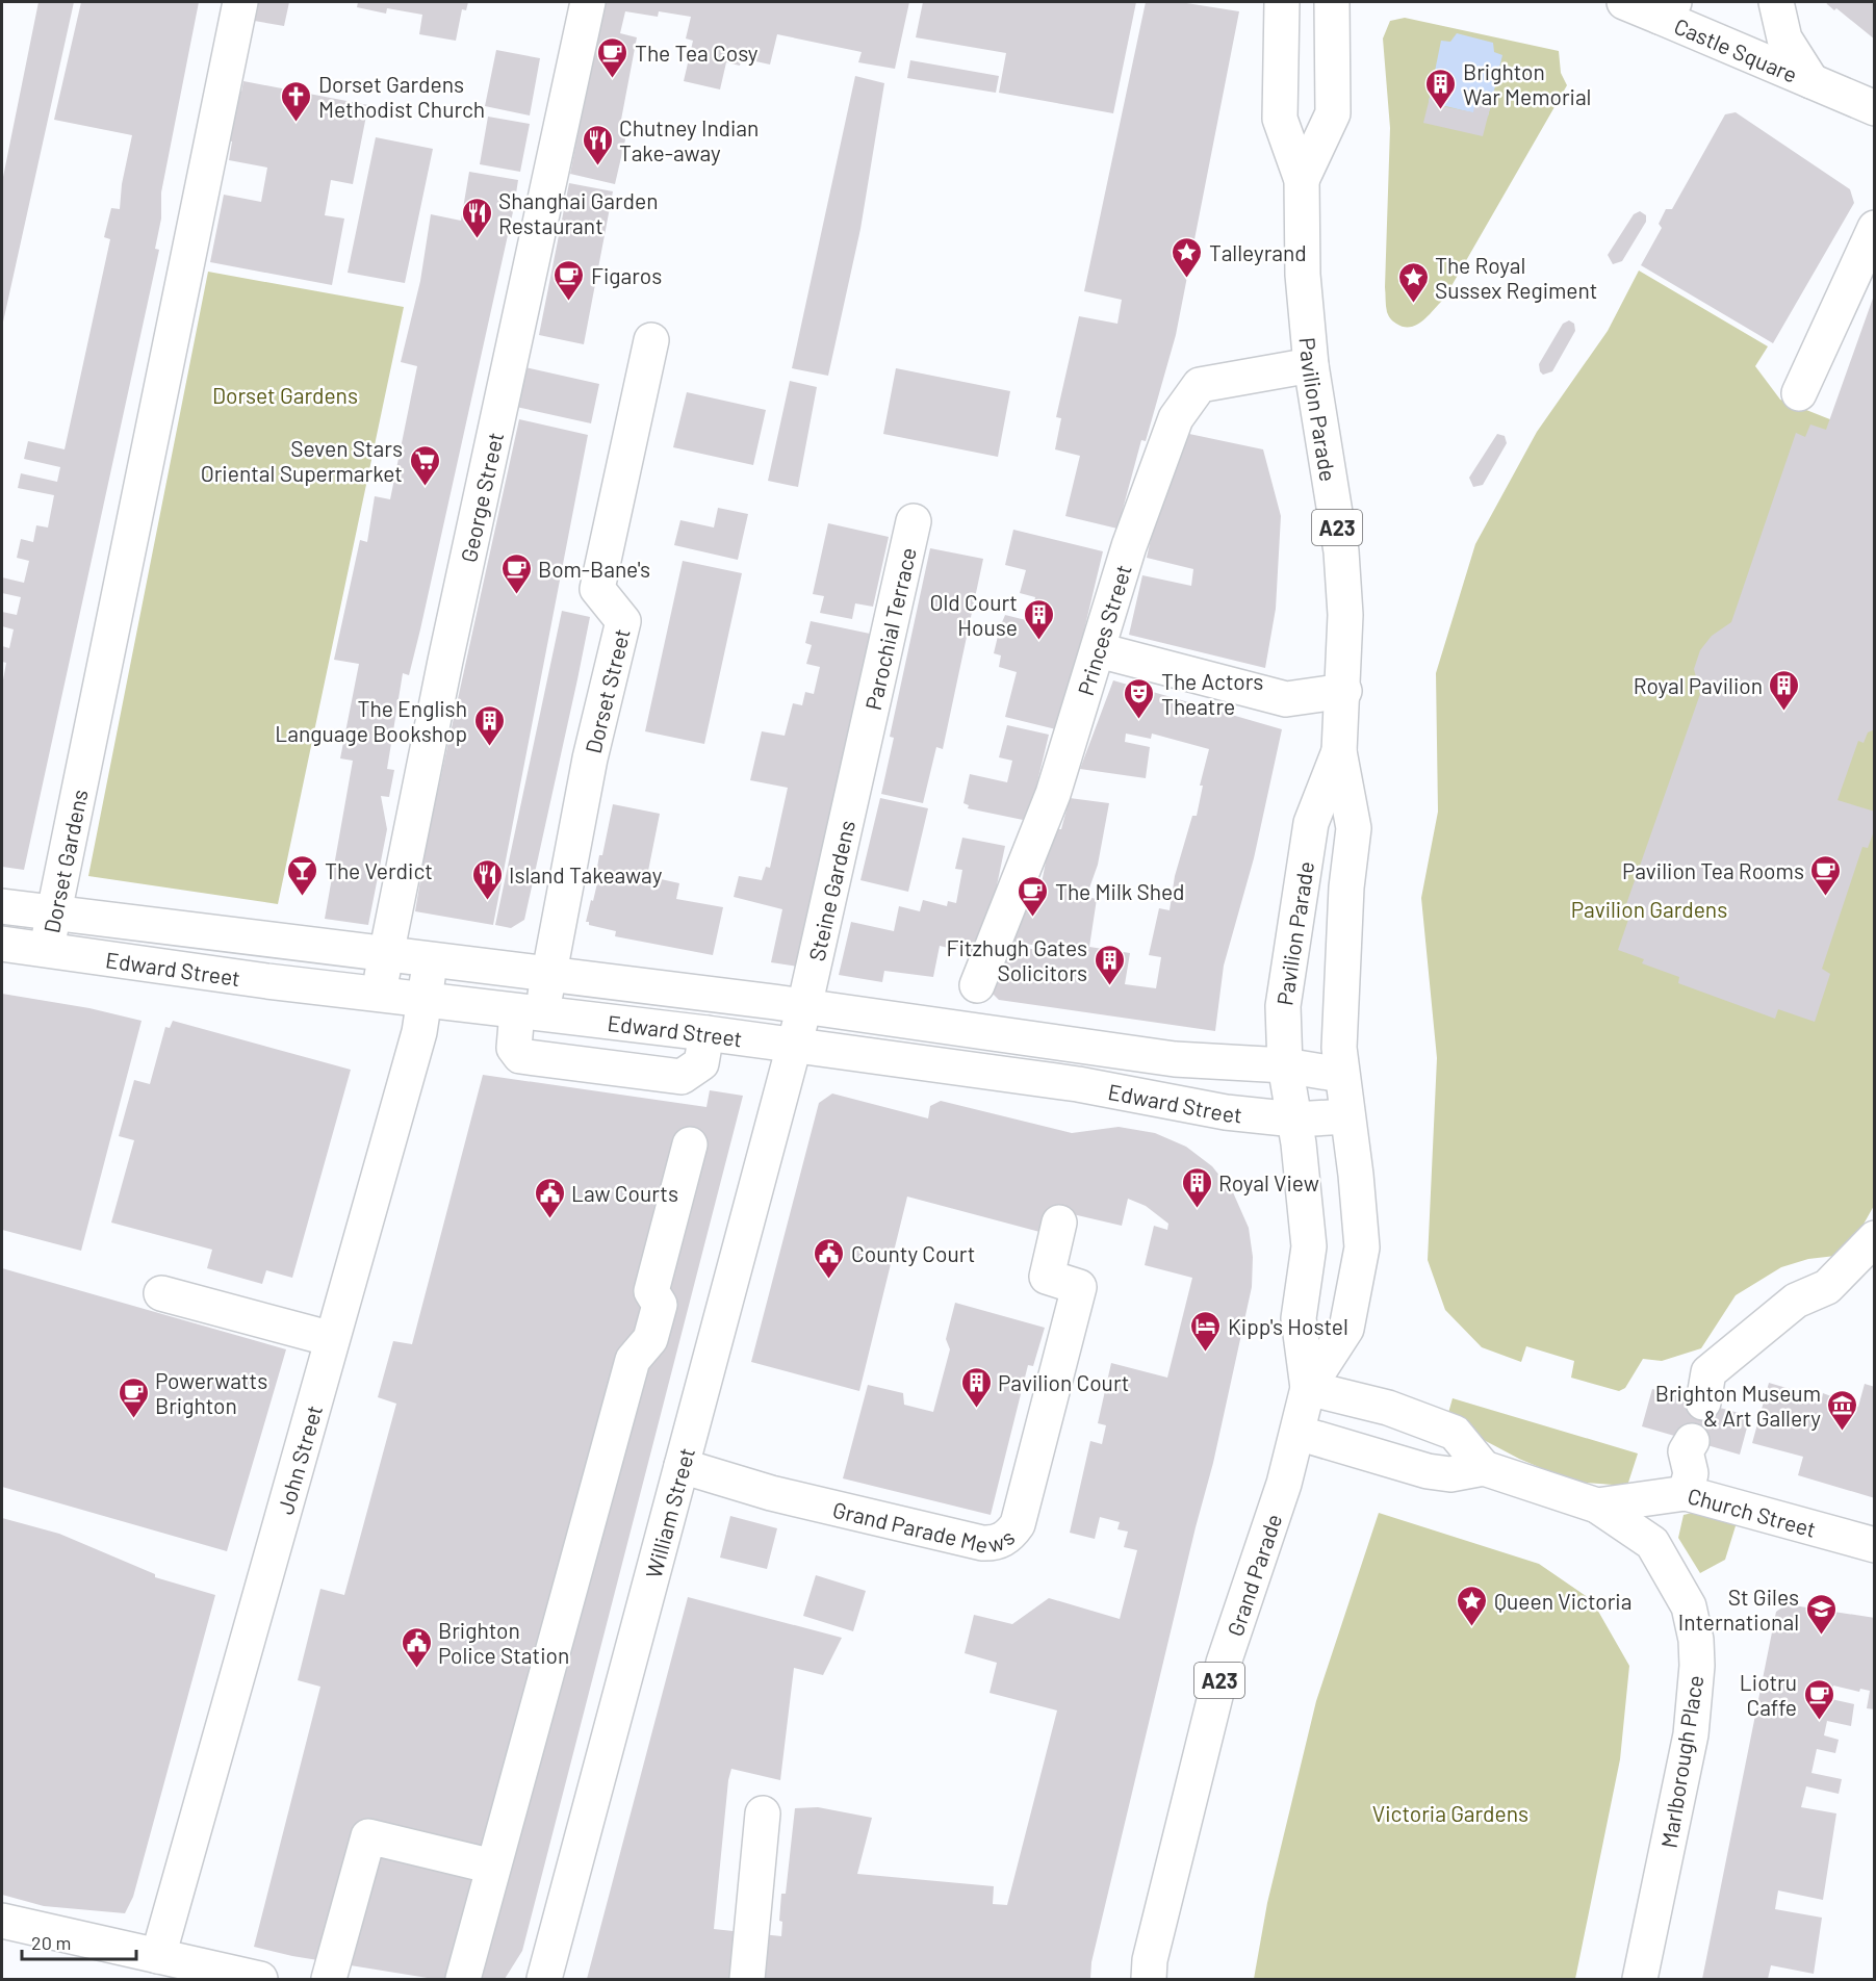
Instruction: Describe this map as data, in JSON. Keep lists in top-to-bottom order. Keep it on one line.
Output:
{"streets":{"main road":["Castle Square","Pavilion Parade","George Street","A23","Parochial Terrace","Princes Street","Dorset Street","Dorset Gardens","Steine Gardens","Edward Street","John Street","William Street","Church Street","Grand Parade Mews","Grand Parade","Marlborough Place"]},"crossings":[["Pavilion Parade","A23"],["Pavilion Parade","Princes Street"],["Pavilion Parade","Edward Street"],["Pavilion Parade","Grand Parade"],["George Street","Edward Street"],["A23","Edward Street"],["A23","Grand Parade"],["Parochial Terrace","Steine Gardens"],["Dorset Street","Edward Street"],["Dorset Gardens","Edward Street"],["Steine Gardens","Edward Street"],["Steine Gardens","William Street"],["Edward Street","John Street"],["Edward Street","William Street"],["Edward Street","Grand Parade"],["William Street","Grand Parade Mews"],["Church Street","Grand Parade"],["Church Street","Marlborough Place"]],"parks":["Dorset Gardens","Pavilion Gardens","Victoria Gardens"],"places":{"cafe":["The Tea Cosy","Figaros","Bom-Bane's","Pavilion Tea Rooms","The Milk Shed","Powerwatts Brighton","Liotru Caffe"],"building":["Brighton War Memorial","Old Court House","Royal Pavilion","The English Language Bookshop","Fitzhugh Gates Solicitors","Royal View","Pavilion Court"],"church":["Dorset Gardens Methodist Church"],"restaurant":["Chutney Indian Take-away","Shanghai Garden Restaurant","Island Takeaway"],"place":["Talleyrand","The Royal Sussex Regiment","Queen Victoria"],"supermarket":["Seven Stars Oriental Supermarket"],"theatre":["The Actors Theatre"],"bar":["The Verdict"],"public building":["Law Courts","County Court","Brighton Police Station"],"hotel":["Kipp's Hostel"],"museum":["Brighton Museum & Art Gallery"],"school or university":["St Giles International"]},"scale_bar":"20 m"}
